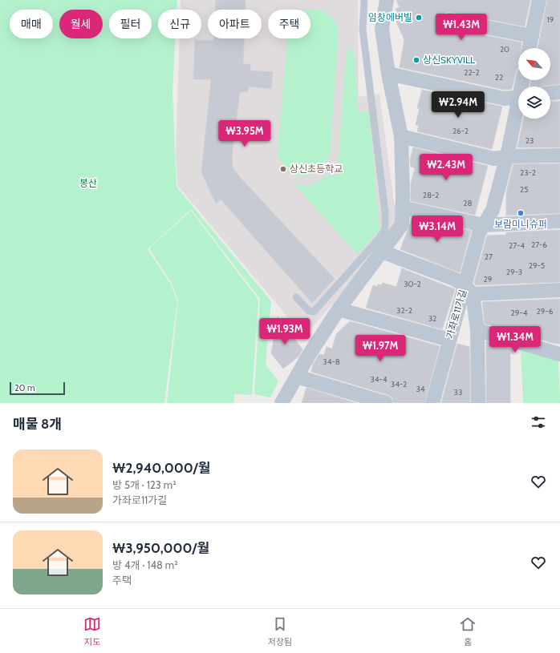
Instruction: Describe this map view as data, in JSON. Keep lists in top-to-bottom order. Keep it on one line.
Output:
{"streets":{"street":["가좌로11가길"]},"parks":["봉산"],"places":["임창에버빌","상신SKYVILL","상신초등학교","보람미니슈퍼"],"house_numbers":["19","20","22-2","22","26-2","23","23-2","25","28-2","28","27-6","27-4","27","29-5","29-3","29","30-2","32-2","29-6","29-4","32","34-8","34-4","34-2","34","33"],"scale_bar":"20 m","north":"top left","page":{"chip":["매매","월세","필터","신규","아파트","주택"],"price":["₩1.43M","₩2.94M","₩3.95M","₩2.43M","₩3.14M","₩1.93M","₩1.34M","₩1.97M"],"scale":"20 m","heading":"매물 8개","list":[{"name":"₩2,940,000/월","note":"방 5개 · 123 m² · 가좌로11가길"},{"name":"₩3,950,000/월","note":"방 4개 · 148 m² · 주택"}],"tabs":["지도","저장됨","홈"]}}
